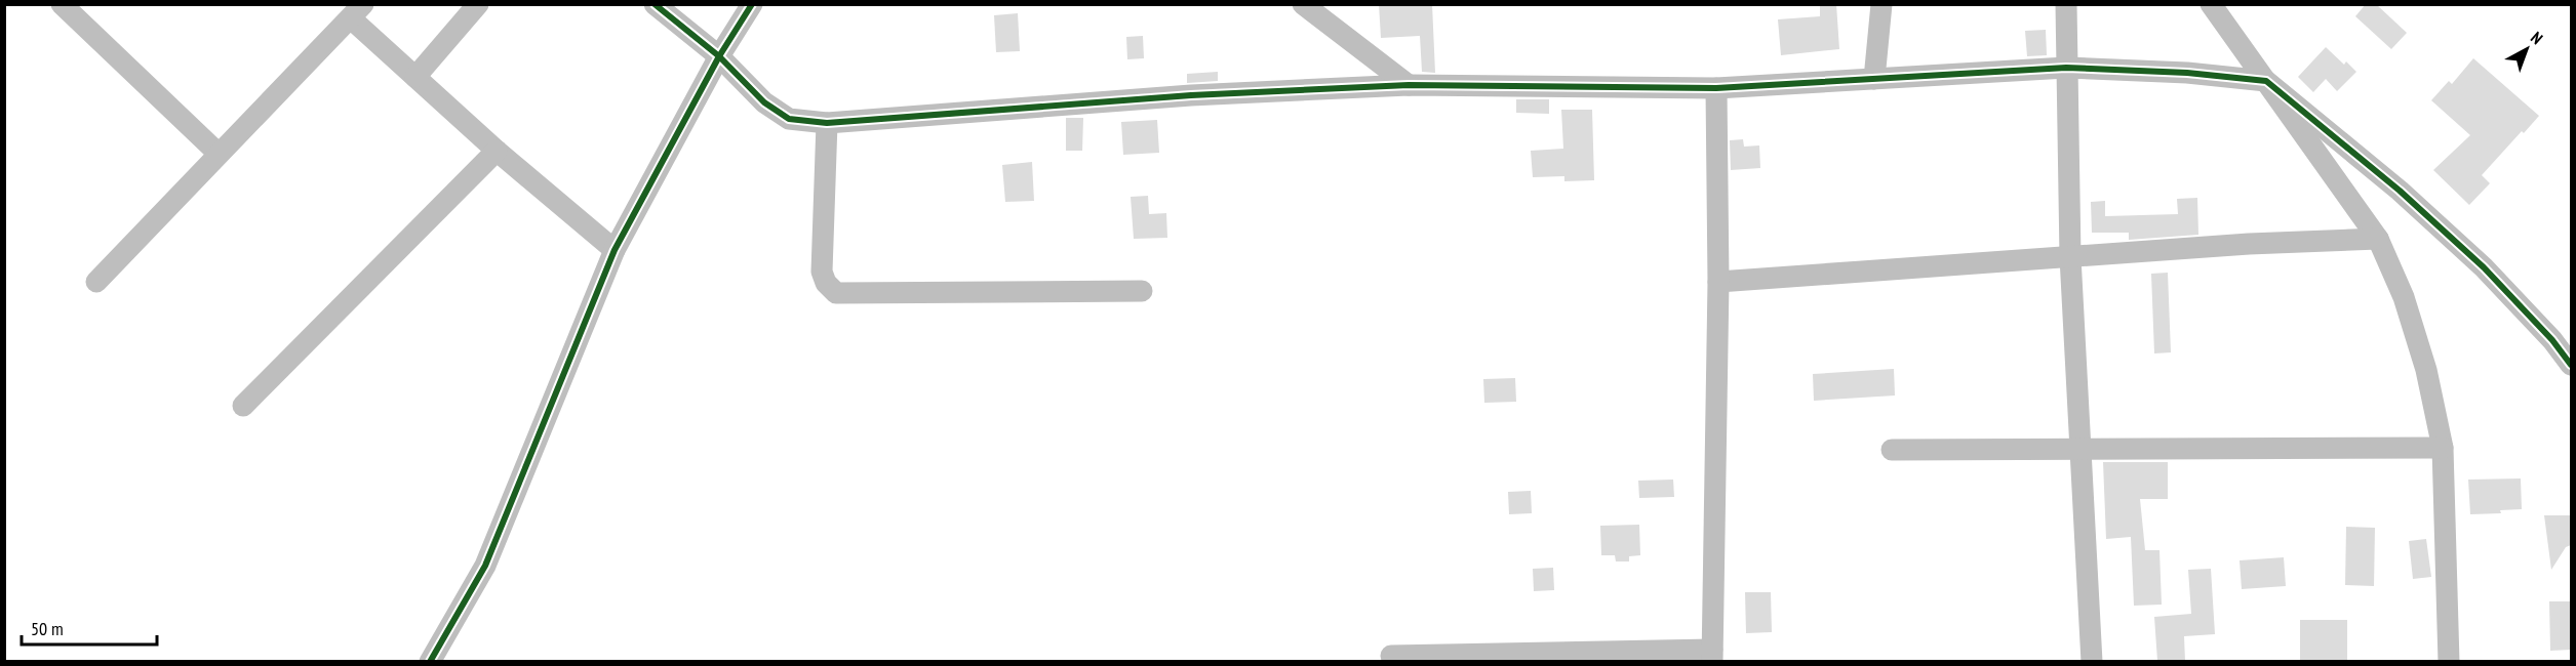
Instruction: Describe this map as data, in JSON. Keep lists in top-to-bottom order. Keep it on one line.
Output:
{"scale_bar":"50 m","north":"top right"}
